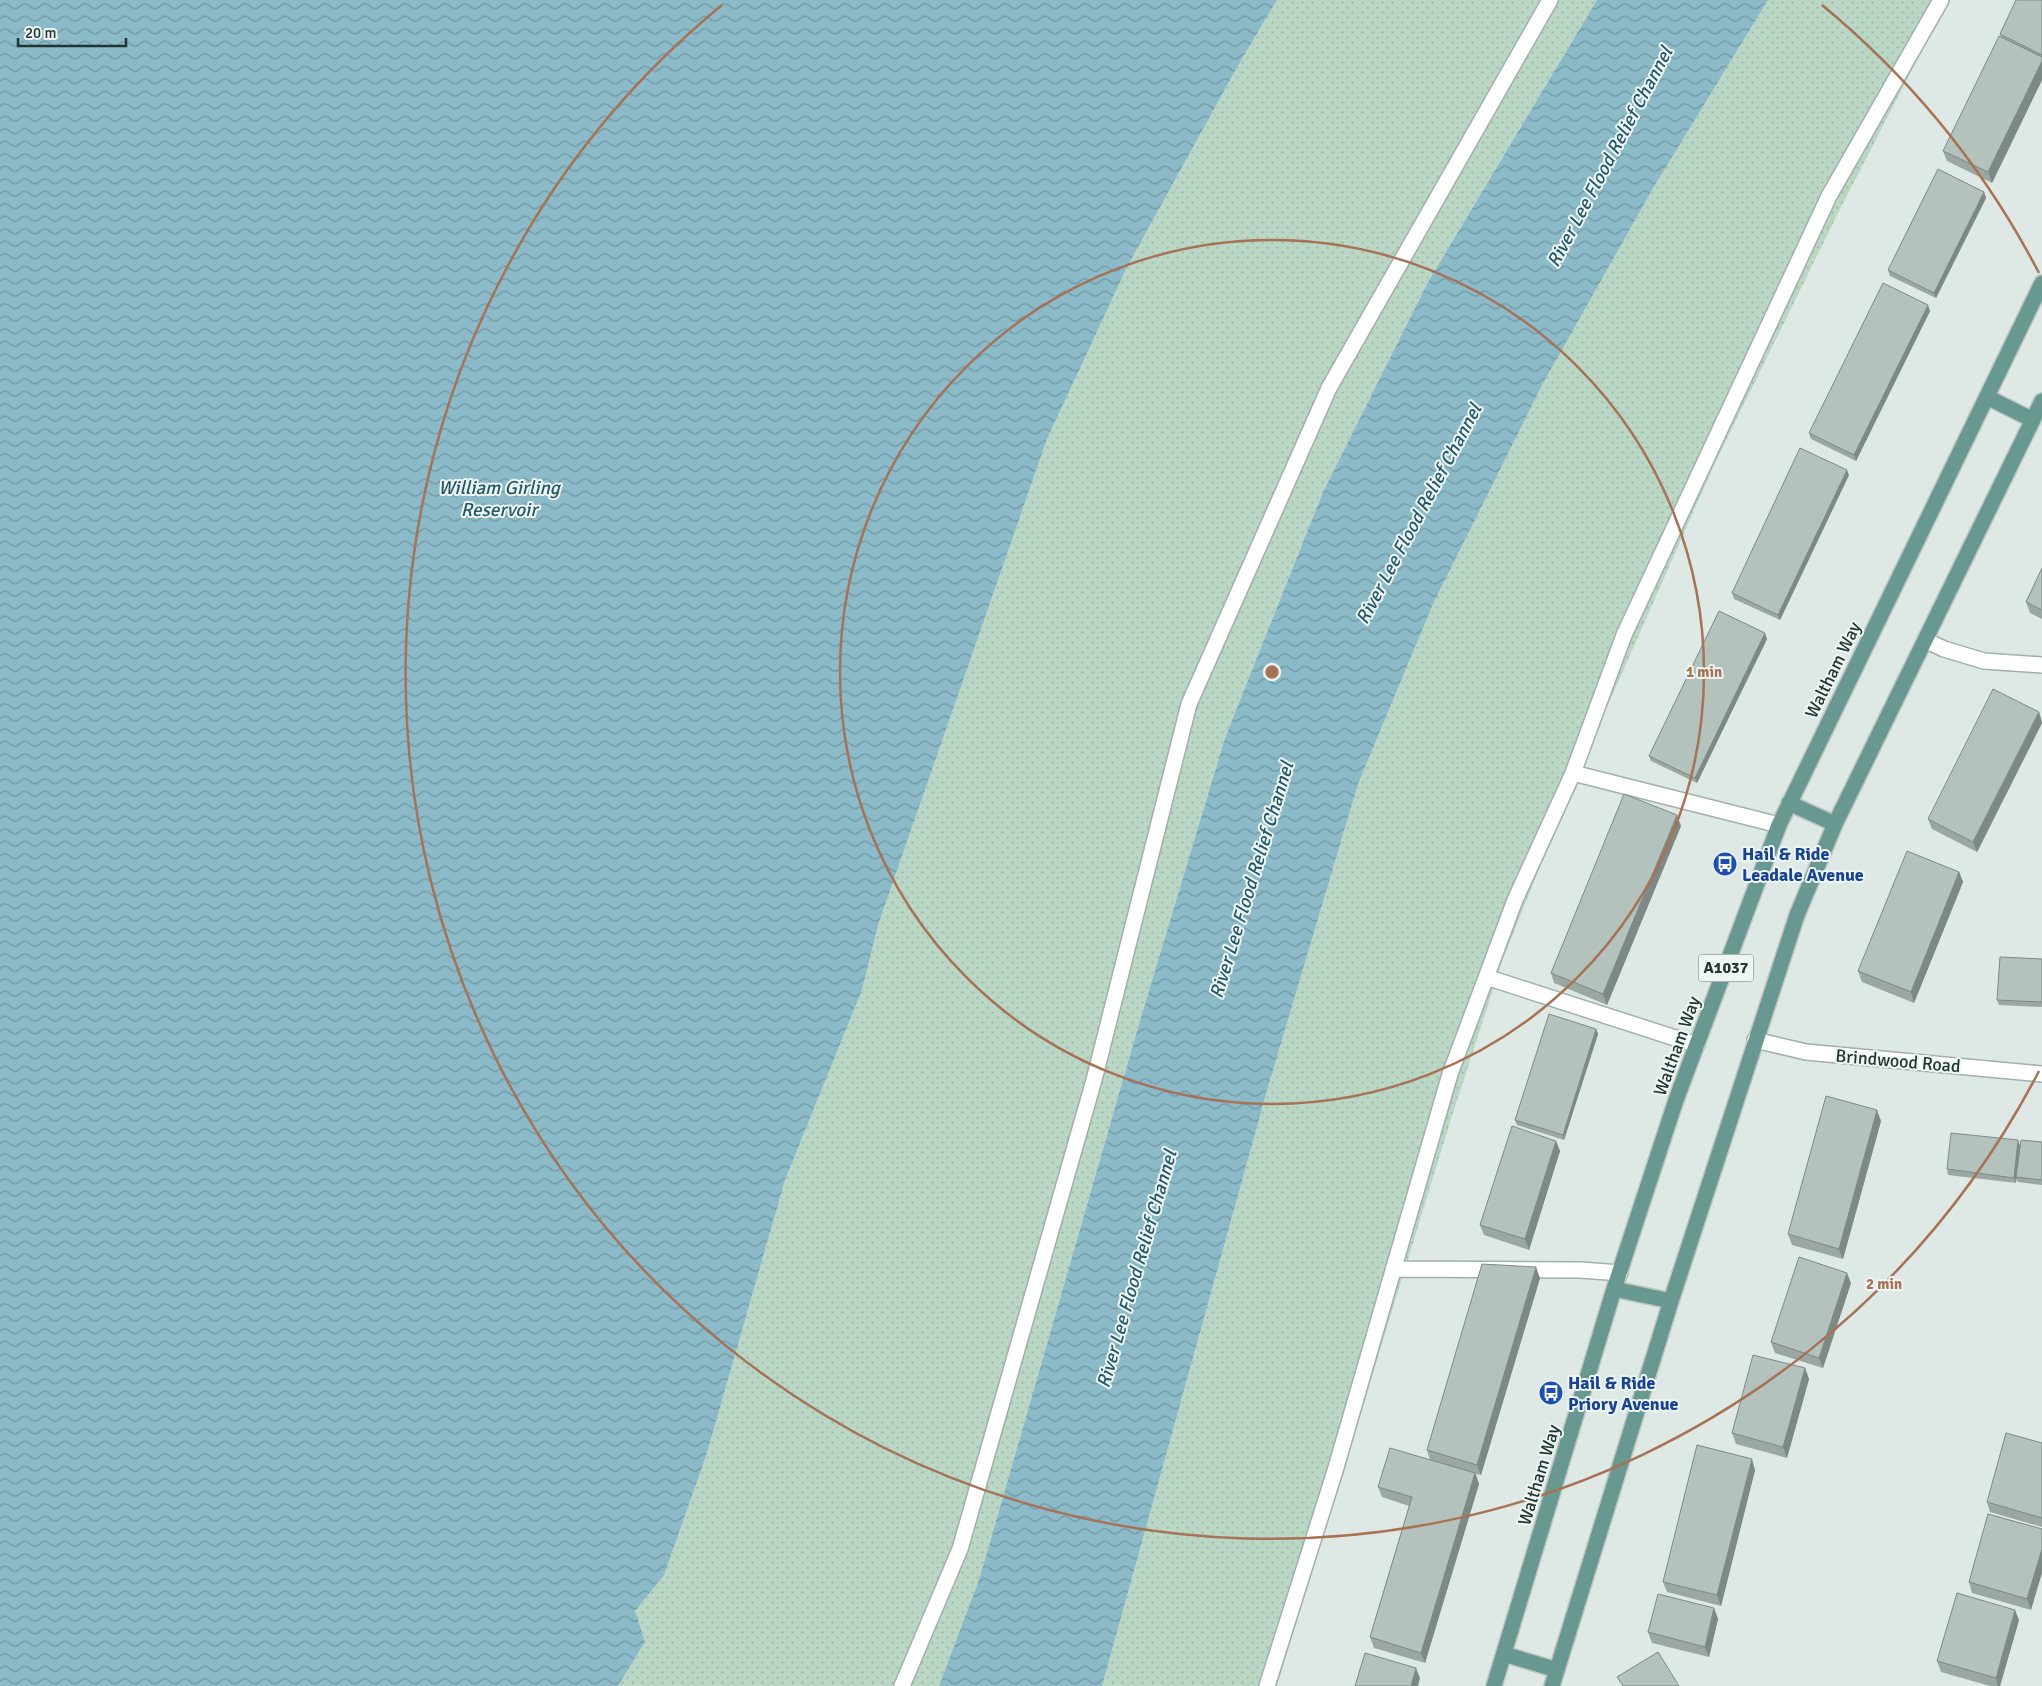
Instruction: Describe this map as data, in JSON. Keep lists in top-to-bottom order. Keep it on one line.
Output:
{"streets":{"main road":["Waltham Way","A1037"],"street":["Brindwood Road"]},"crossings":[["A1037","Brindwood Road"]],"water":["River Lee Flood Relief Channel","William Girling Reservoir"],"places":{"bus stop":["Hail & Ride Leadale Avenue","Hail & Ride Priory Avenue"]},"scale_bar":"20 m","rings":["1 min","2 min"]}
